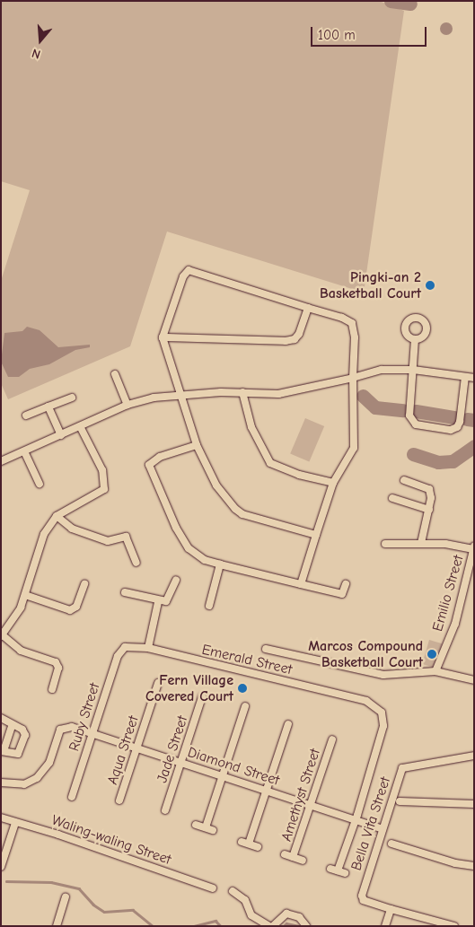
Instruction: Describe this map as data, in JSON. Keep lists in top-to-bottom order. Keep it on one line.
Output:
{"streets":{"street":["Emilio Street","Emerald Street","Ruby Street","Jade Street","Aqua Street","Diamond Street","Amethyst Street","Bella Vita Street","Waling-waling Street"]},"crossings":[["Emerald Street","Ruby Street"],["Emerald Street","Diamond Street"],["Ruby Street","Diamond Street"],["Jade Street","Diamond Street"],["Aqua Street","Diamond Street"],["Diamond Street","Amethyst Street"],["Diamond Street","Bella Vita Street"]],"places":["Pingki-an 2 Basketball Court","Marcos Compound Basketball Court","Fern Village Covered Court"],"scale_bar":"100 m","north":"bottom"}
